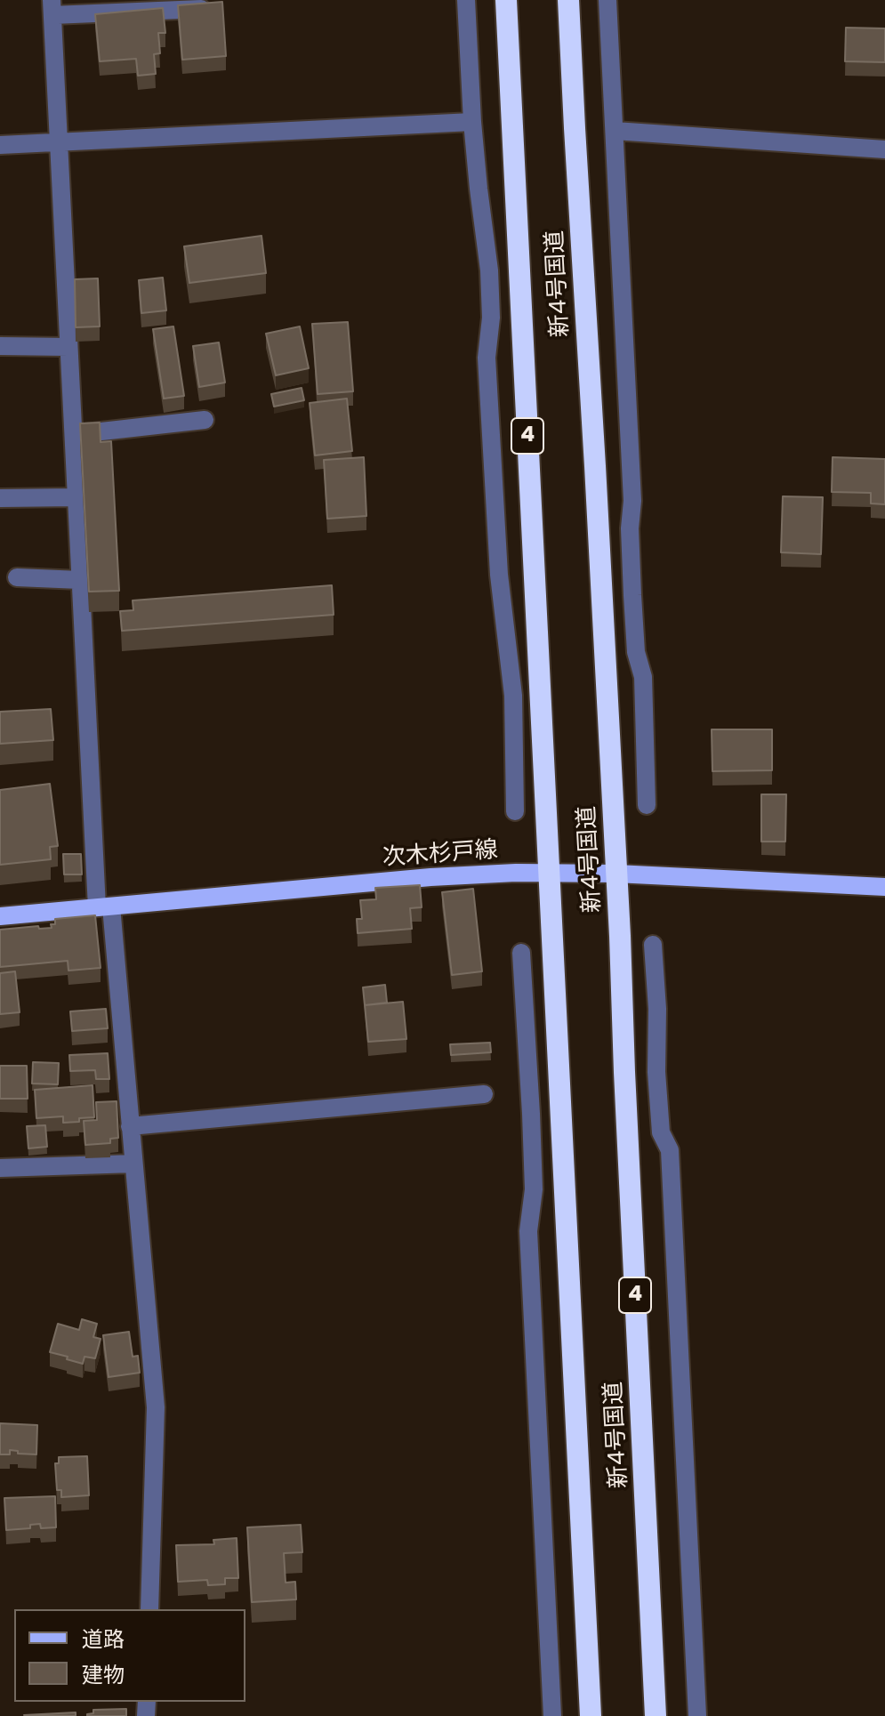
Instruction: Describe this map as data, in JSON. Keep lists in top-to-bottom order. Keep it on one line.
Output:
{"streets":{"highway":["新4号国道","4"],"main road":["次木杉戸線"]},"crossings":[["新4号国道","次木杉戸線"]],"legend":["道路","建物"]}
